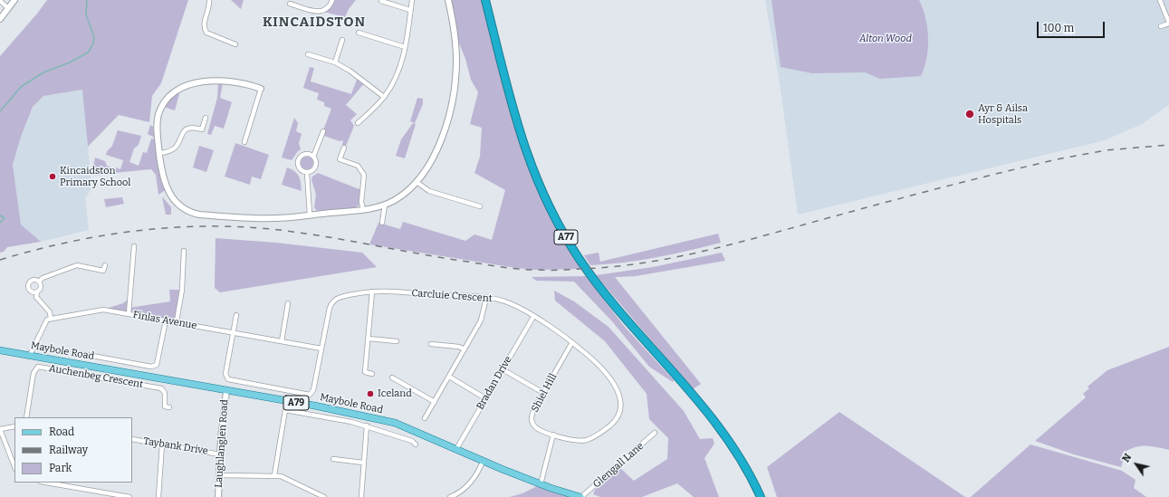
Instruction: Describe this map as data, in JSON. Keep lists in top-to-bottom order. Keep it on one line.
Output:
{"streets":{"highway":["A77"],"main road":["Maybole Road","A79"],"street":["Carcluie Crescent","Finlas Avenue","Auchenbeg Crescent","Bradan Drive","Shiel Hill","Laughlanglen Road","Taybank Drive","Glengall Lane"]},"crossings":[["Carcluie Crescent","Finlas Avenue"],["Carcluie Crescent","Bradan Drive"],["Carcluie Crescent","Shiel Hill"],["Maybole Road","Bradan Drive"],["Maybole Road","Laughlanglen Road"],["Maybole Road","Glengall Lane"],["Laughlanglen Road","Taybank Drive"]],"districts":["KINCAIDSTON"],"parks":["Alton Wood"],"places":["Ayr & Ailsa Hospitals","Kincaidston Primary School","Iceland"],"legend":["Road","Railway","Park"],"scale_bar":"100 m","north":"top left"}
